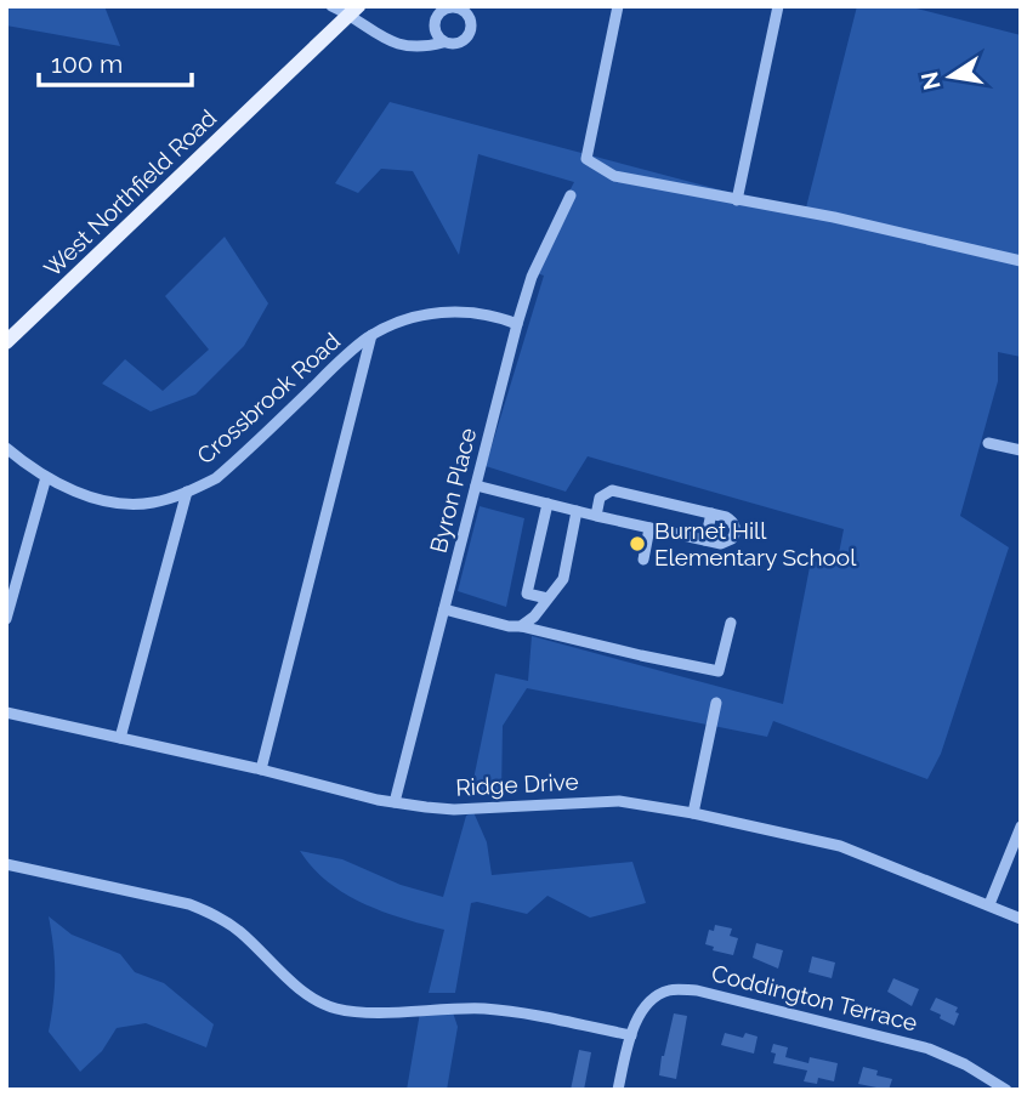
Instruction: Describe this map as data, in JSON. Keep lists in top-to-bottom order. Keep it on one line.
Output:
{"streets":{"main road":["West Northfield Road"],"street":["Crossbrook Road","Byron Place","Ridge Drive","Coddington Terrace"]},"crossings":[["Crossbrook Road","Byron Place"],["Byron Place","Ridge Drive"]],"places":["Burnet Hill Elementary School"],"scale_bar":"100 m","north":"left"}
